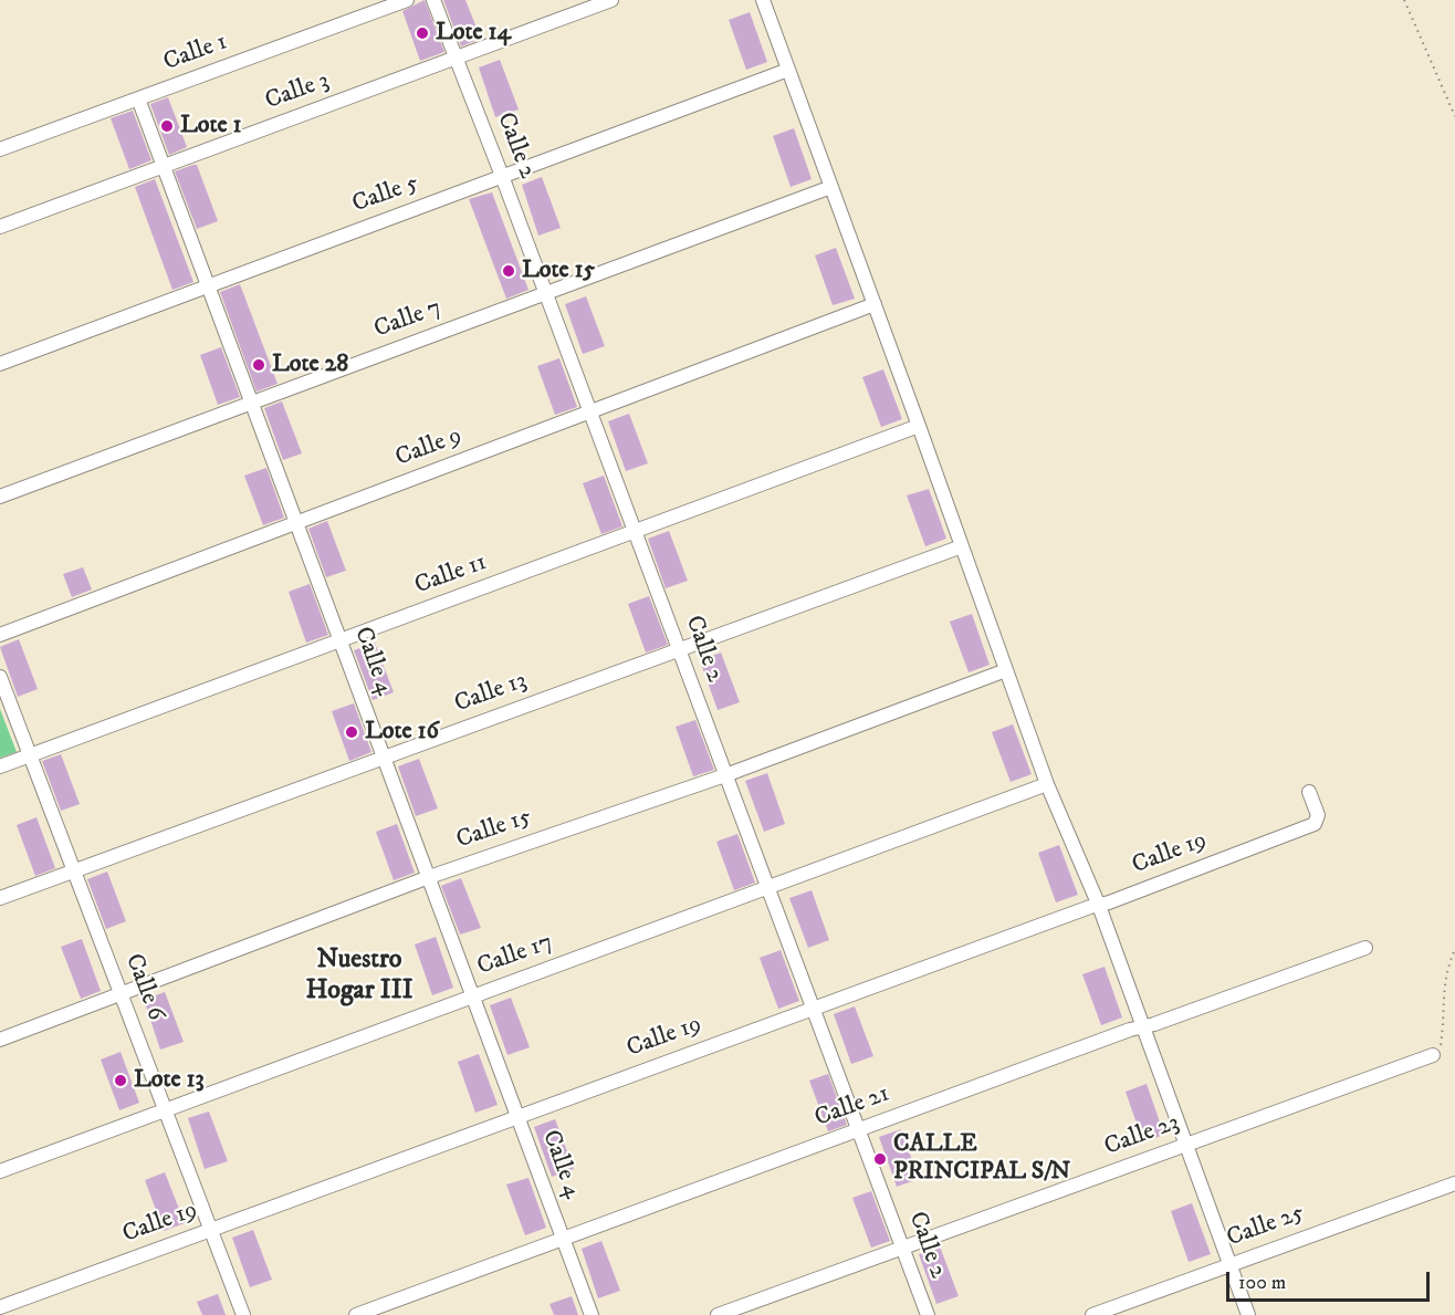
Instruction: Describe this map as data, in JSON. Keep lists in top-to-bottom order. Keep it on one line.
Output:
{"streets":{"street":["Calle 1","Calle 3","Calle 2","Calle 5","Calle 7","Calle 9","Calle 11","Calle 4","Calle 13","Calle 15","Calle 19","Calle 17","Calle 6","Calle 21","Calle 23","Calle 25"]},"crossings":[["Calle 1","Calle 4"],["Calle 3","Calle 2"],["Calle 3","Calle 4"],["Calle 2","Calle 5"],["Calle 2","Calle 7"],["Calle 2","Calle 9"],["Calle 2","Calle 11"],["Calle 2","Calle 13"],["Calle 2","Calle 15"],["Calle 2","Calle 19"],["Calle 2","Calle 17"],["Calle 2","Calle 21"],["Calle 2","Calle 23"],["Calle 5","Calle 4"],["Calle 7","Calle 4"],["Calle 9","Calle 4"],["Calle 11","Calle 4"],["Calle 11","Calle 6"],["Calle 4","Calle 13"],["Calle 4","Calle 15"],["Calle 4","Calle 19"],["Calle 4","Calle 17"],["Calle 4","Calle 21"],["Calle 13","Calle 6"],["Calle 15","Calle 6"],["Calle 19","Calle 6"],["Calle 17","Calle 6"]],"districts":["Nuestro Hogar III"],"places":["Lote 14","Lote 1","Lote 15","Lote 28","Lote 16","Lote 13","CALLE PRINCIPAL S/N"],"scale_bar":"100 m"}
